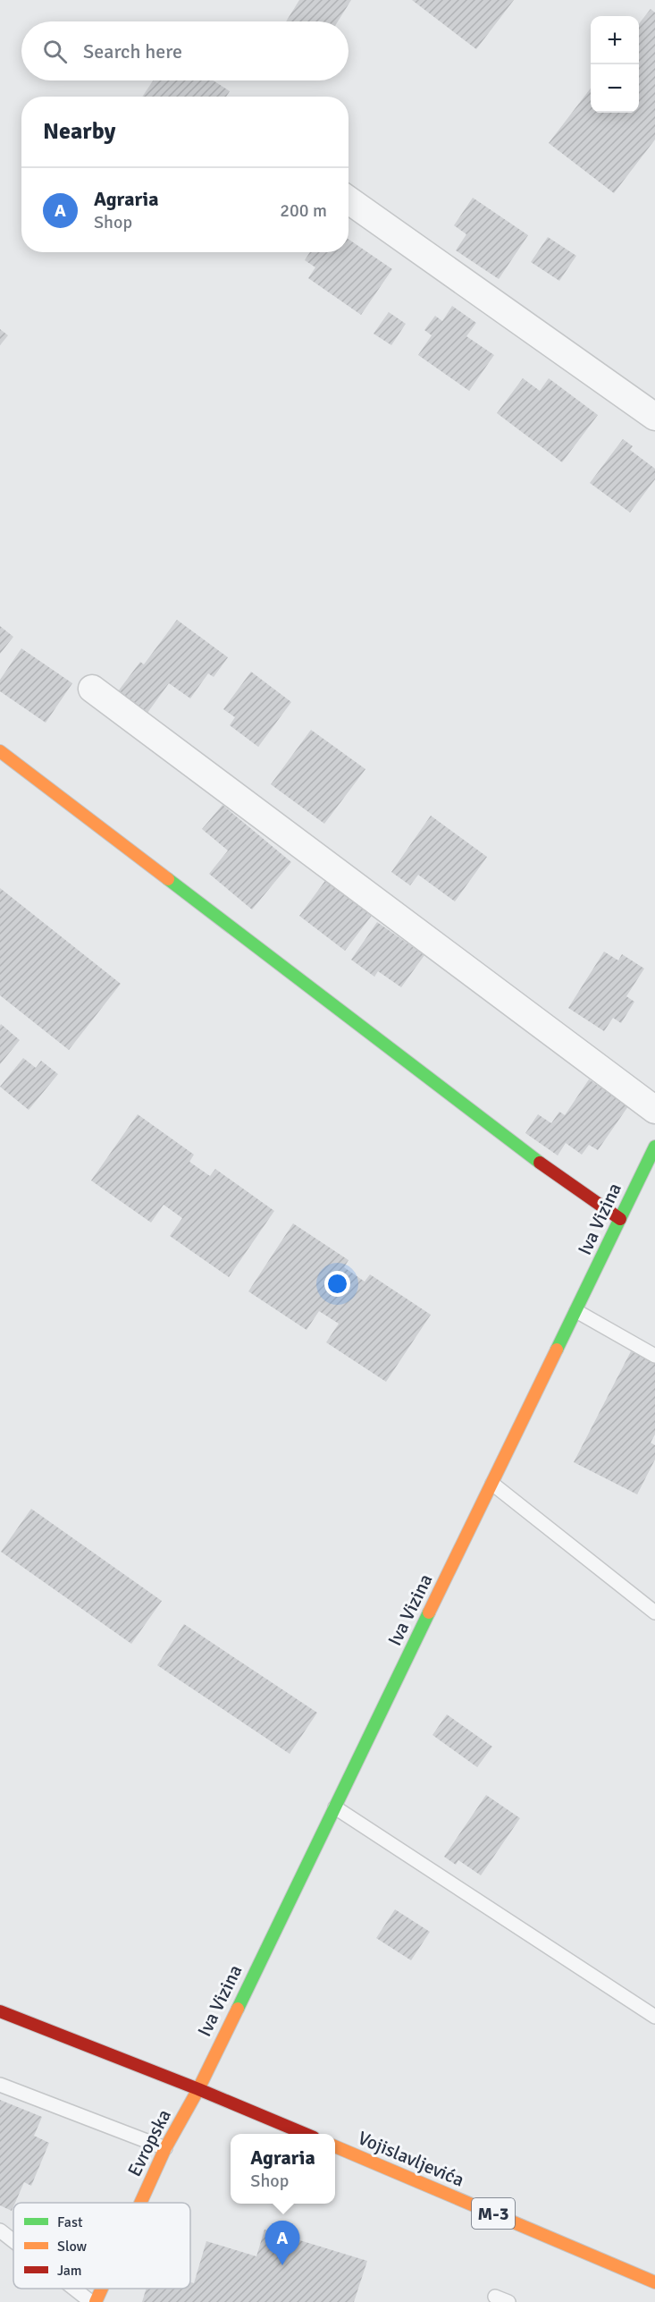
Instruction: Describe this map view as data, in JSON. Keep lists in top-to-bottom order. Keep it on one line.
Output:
{"streets":{"street":["Iva Vizina","Evropska","Vojislavljevića","M-3"]},"crossings":[["Iva Vizina","Evropska"]],"legend":["Fast","Slow","Jam"],"page":{"map_buttons":["+","−"],"search":"Search here","heading":"Nearby","list":[{"mark":"A","name":"Agraria","note":"Shop","value":"200 m"}],"popup":["Agraria","Shop"],"pins":"A"}}
